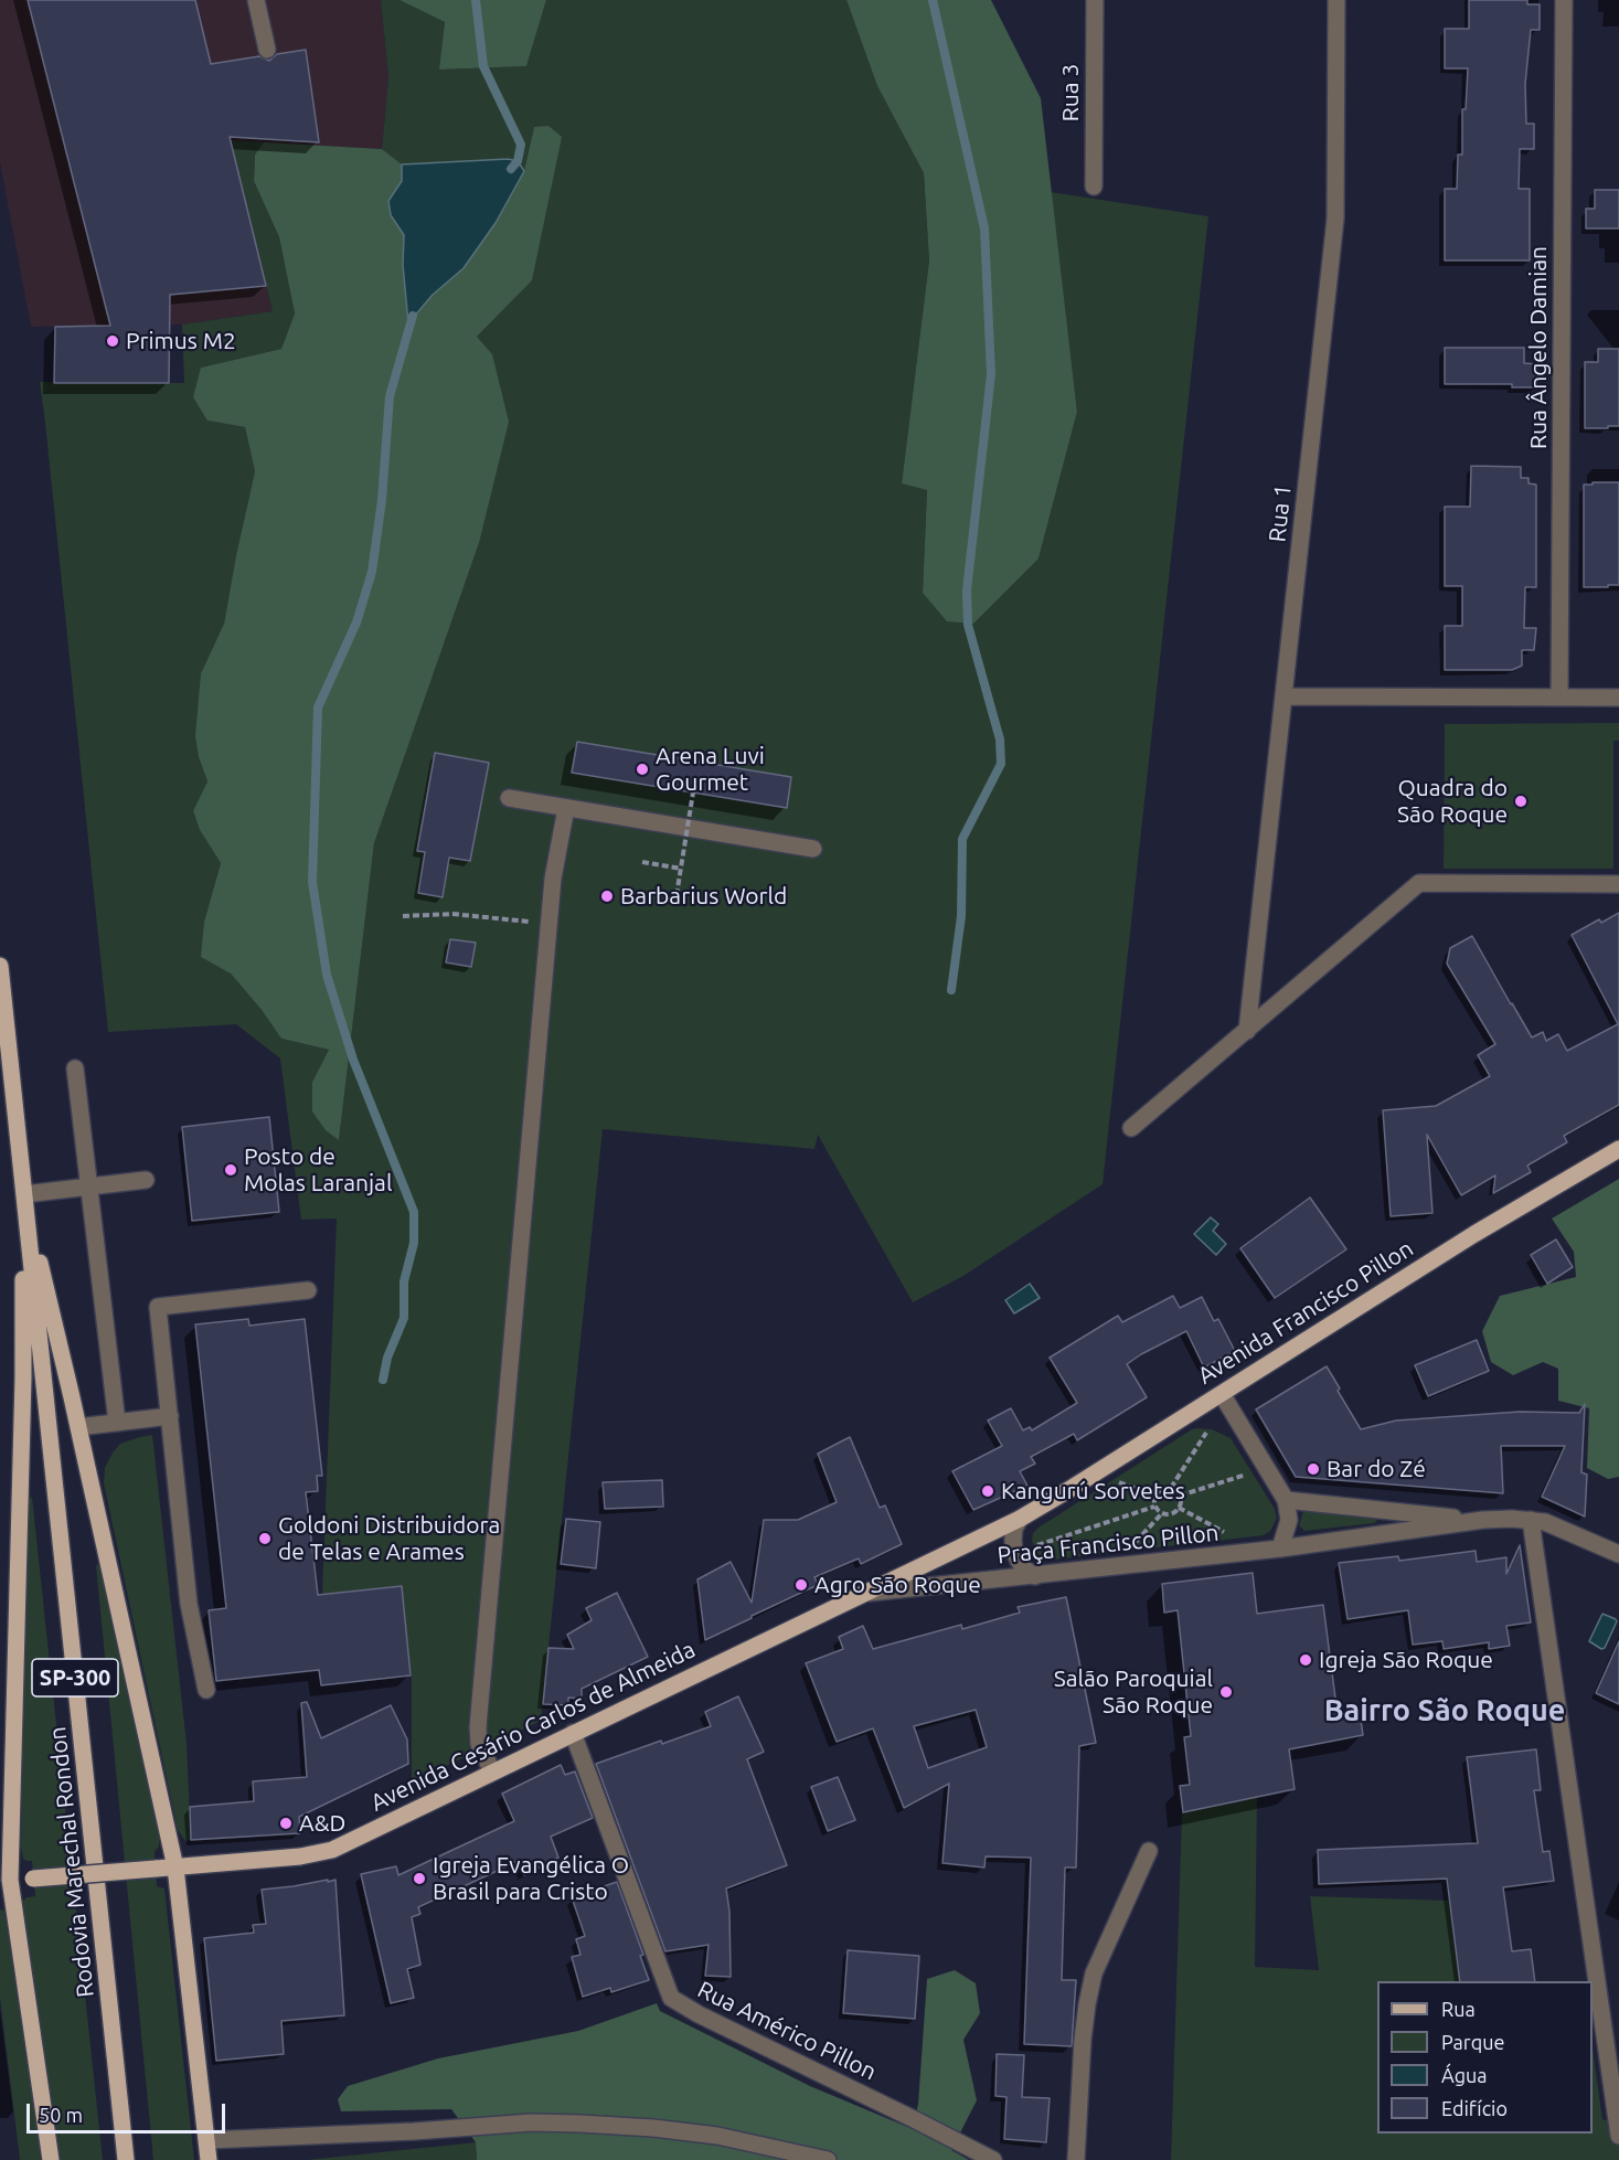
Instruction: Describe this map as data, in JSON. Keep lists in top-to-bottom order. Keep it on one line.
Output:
{"streets":{"main road":["Avenida Francisco Pillon","SP-300","Avenida Cesário Carlos de Almeida","Rodovia Marechal Rondon"],"street":["Rua 3","Rua Ângelo Damian","Rua 1","Praça Francisco Pillon","Rua Américo Pillon"]},"crossings":[["Avenida Francisco Pillon","Avenida Cesário Carlos de Almeida"],["Praça Francisco Pillon","Avenida Cesário Carlos de Almeida"],["Avenida Cesário Carlos de Almeida","Rua Américo Pillon"]],"districts":["Bairro São Roque"],"places":["Primus M2","Arena Luvi Gourmet","Quadra do São Roque","Barbarius World","Posto de Molas Laranjal","Bar do Zé","Kangurú Sorvetes","Goldoni Distribuidora de Telas e Arames","Agro São Roque","Igreja São Roque","Salão Paroquial São Roque","A&D","Igreja Evangélica O Brasil para Cristo"],"legend":["Rua","Parque","Água","Edifício"],"scale_bar":"50 m"}
